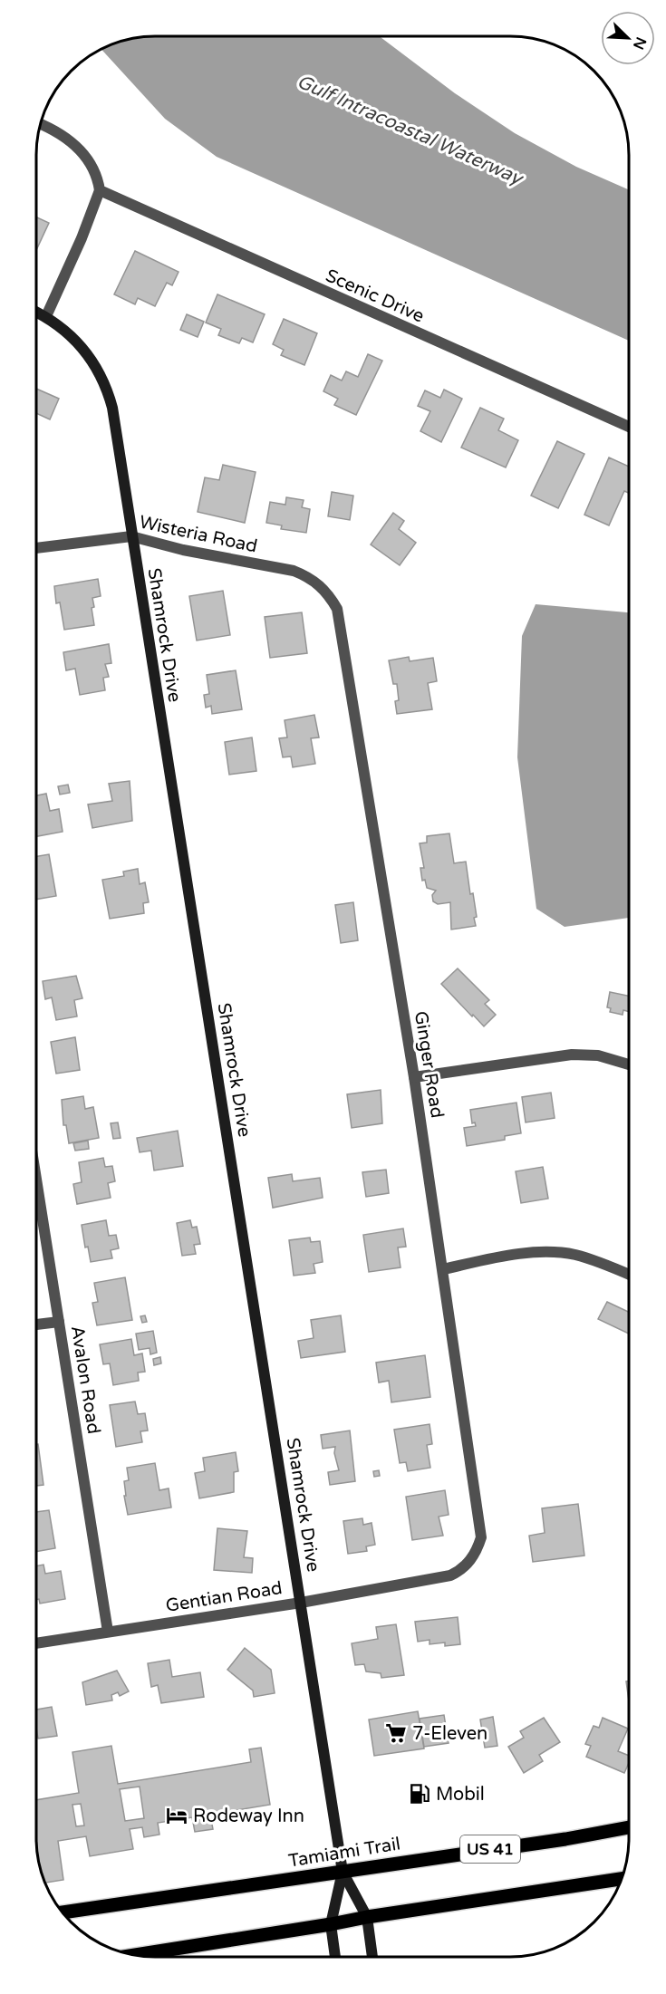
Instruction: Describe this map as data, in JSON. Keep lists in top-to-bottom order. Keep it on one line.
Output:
{"streets":{"main road":["US 41","Tamiami Trail"],"street":["Scenic Drive","Wisteria Road","Shamrock Drive","Ginger Road","Avalon Road","Gentian Road"]},"crossings":[["Wisteria Road","Shamrock Drive"],["Wisteria Road","Ginger Road"],["Shamrock Drive","Gentian Road"],["Shamrock Drive","Tamiami Trail"],["Ginger Road","Gentian Road"],["Avalon Road","Gentian Road"]],"water":["Gulf Intracoastal Waterway"],"places":{"supermarket":["7-Eleven"],"fuel station":["Mobil"],"hotel":["Rodeway Inn"]},"north":"bottom right"}
